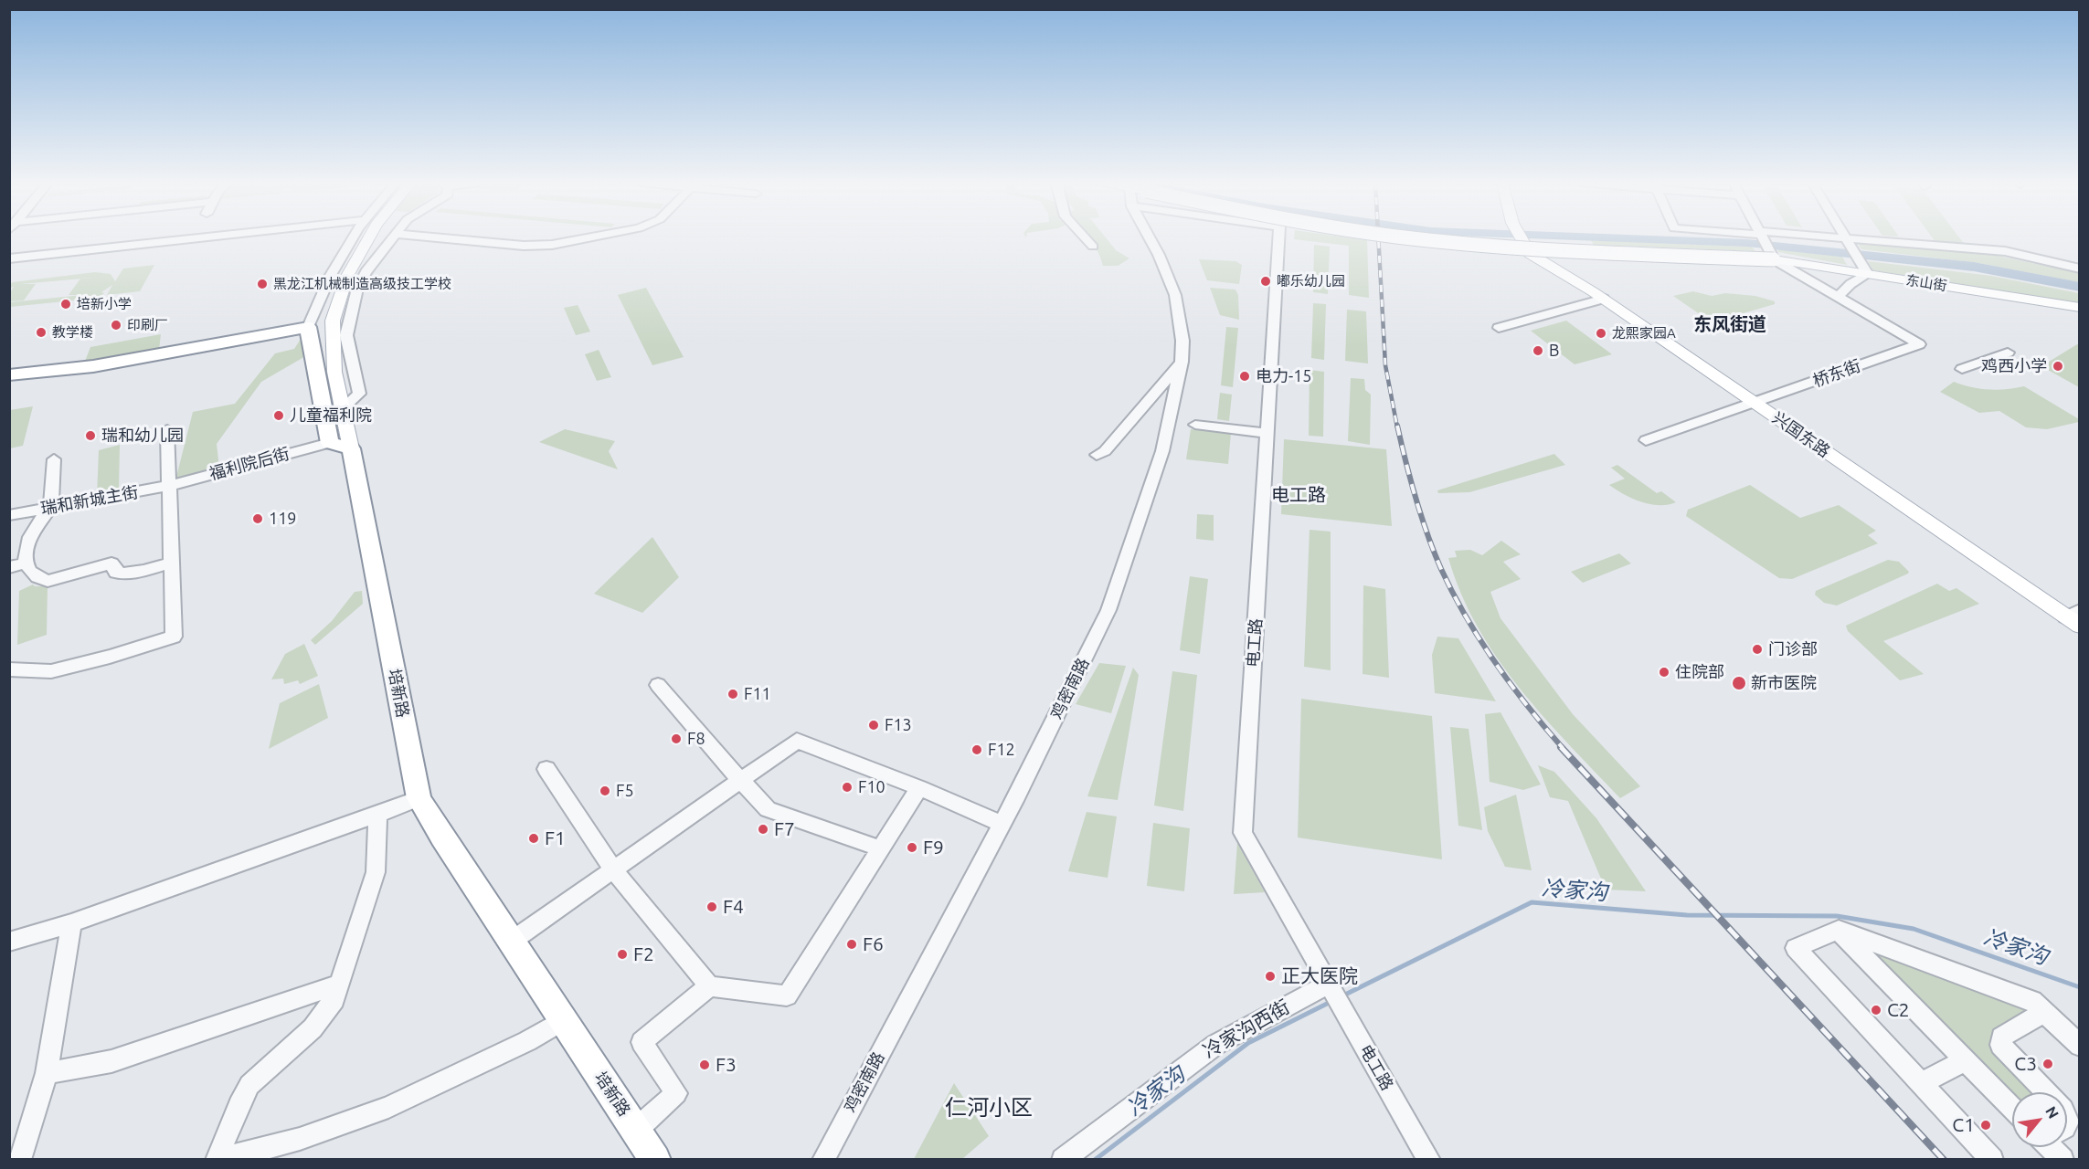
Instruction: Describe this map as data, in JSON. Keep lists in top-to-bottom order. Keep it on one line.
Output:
{"streets":{"highway":["培新路"],"main road":["东山街","兴国东路"],"street":["桥东街","福利院后街","瑞和新城主街","电工路","鸡密南路","冷家沟西街"]},"crossings":[["桥东街","兴国东路"],["福利院后街","瑞和新城主街"],["福利院后街","培新路"],["电工路","冷家沟西街"]],"districts":["东风街道","电工路","仁河小区"],"water":["冷家沟"],"places":["嘟乐幼儿园","黑龙江机械制造高级技工学校","培新小学","印刷厂","教学楼","龙熙家园A","B","鸡西小学","电力-15","儿童福利院","瑞和幼儿园","119","门诊部","住院部","新市医院","F11","F13","F8","F12","F10","F5","F7","F1","F9","F4","F6","F2","正大医院","C2","C3","F3","C1"],"north":"top right"}
